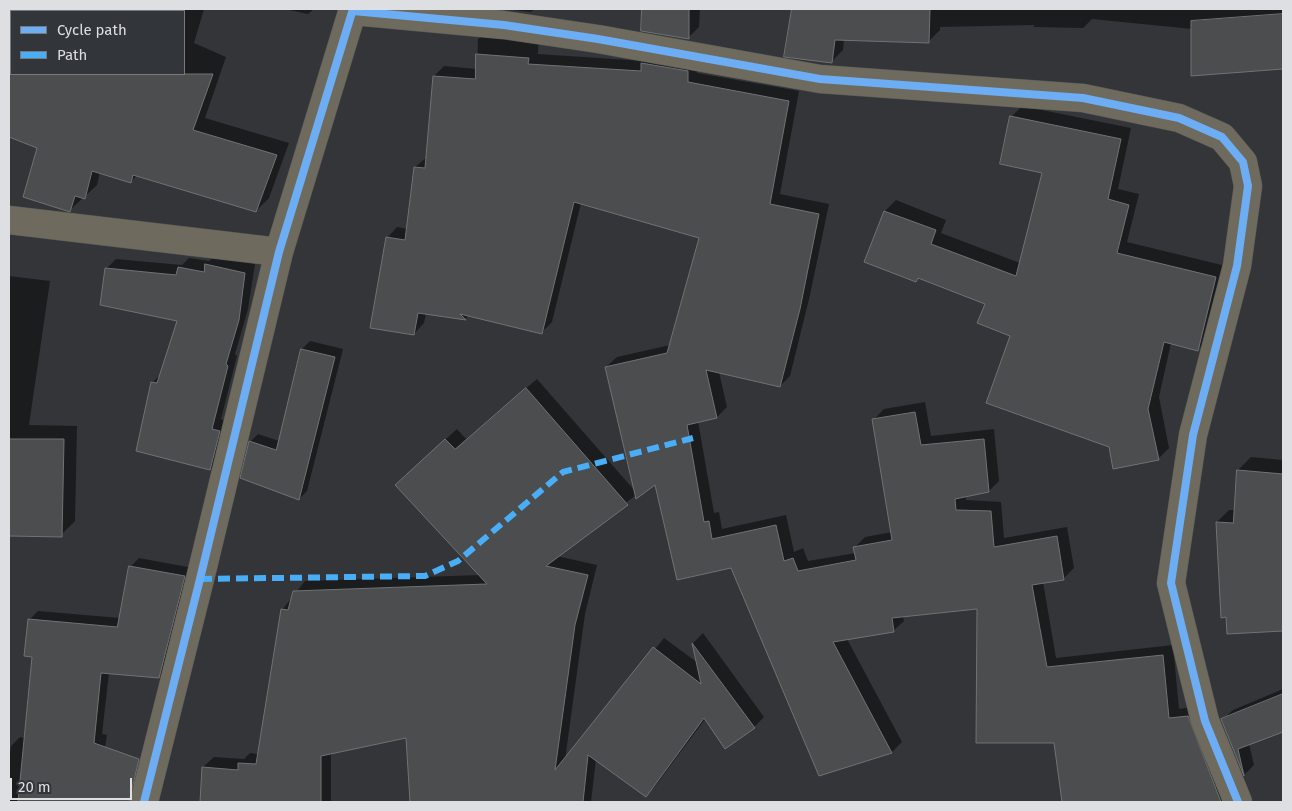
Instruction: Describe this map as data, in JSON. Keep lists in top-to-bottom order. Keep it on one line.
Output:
{"legend":["Cycle path","Path"],"scale_bar":"20 m"}
